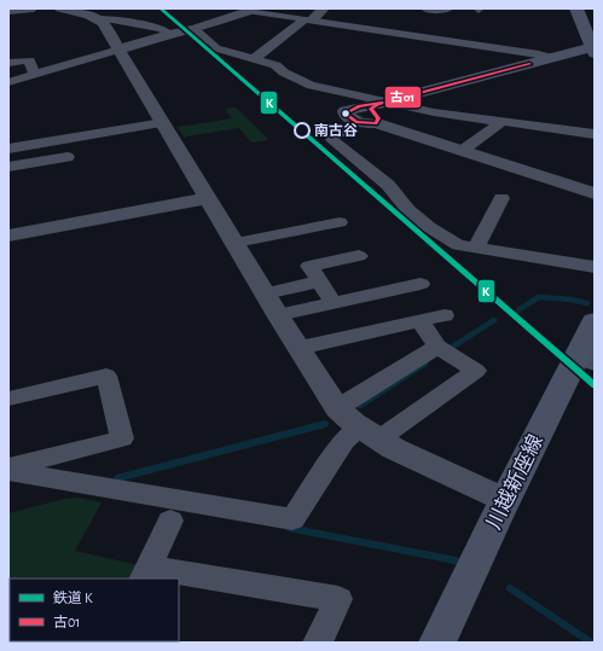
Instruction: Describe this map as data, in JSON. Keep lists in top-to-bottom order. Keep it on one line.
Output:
{"streets":{"main road":["川越新座線"]},"places":["南古谷"],"lines":["rail line K","transit line 古01"],"legend":["鉄道 K","古01"]}
